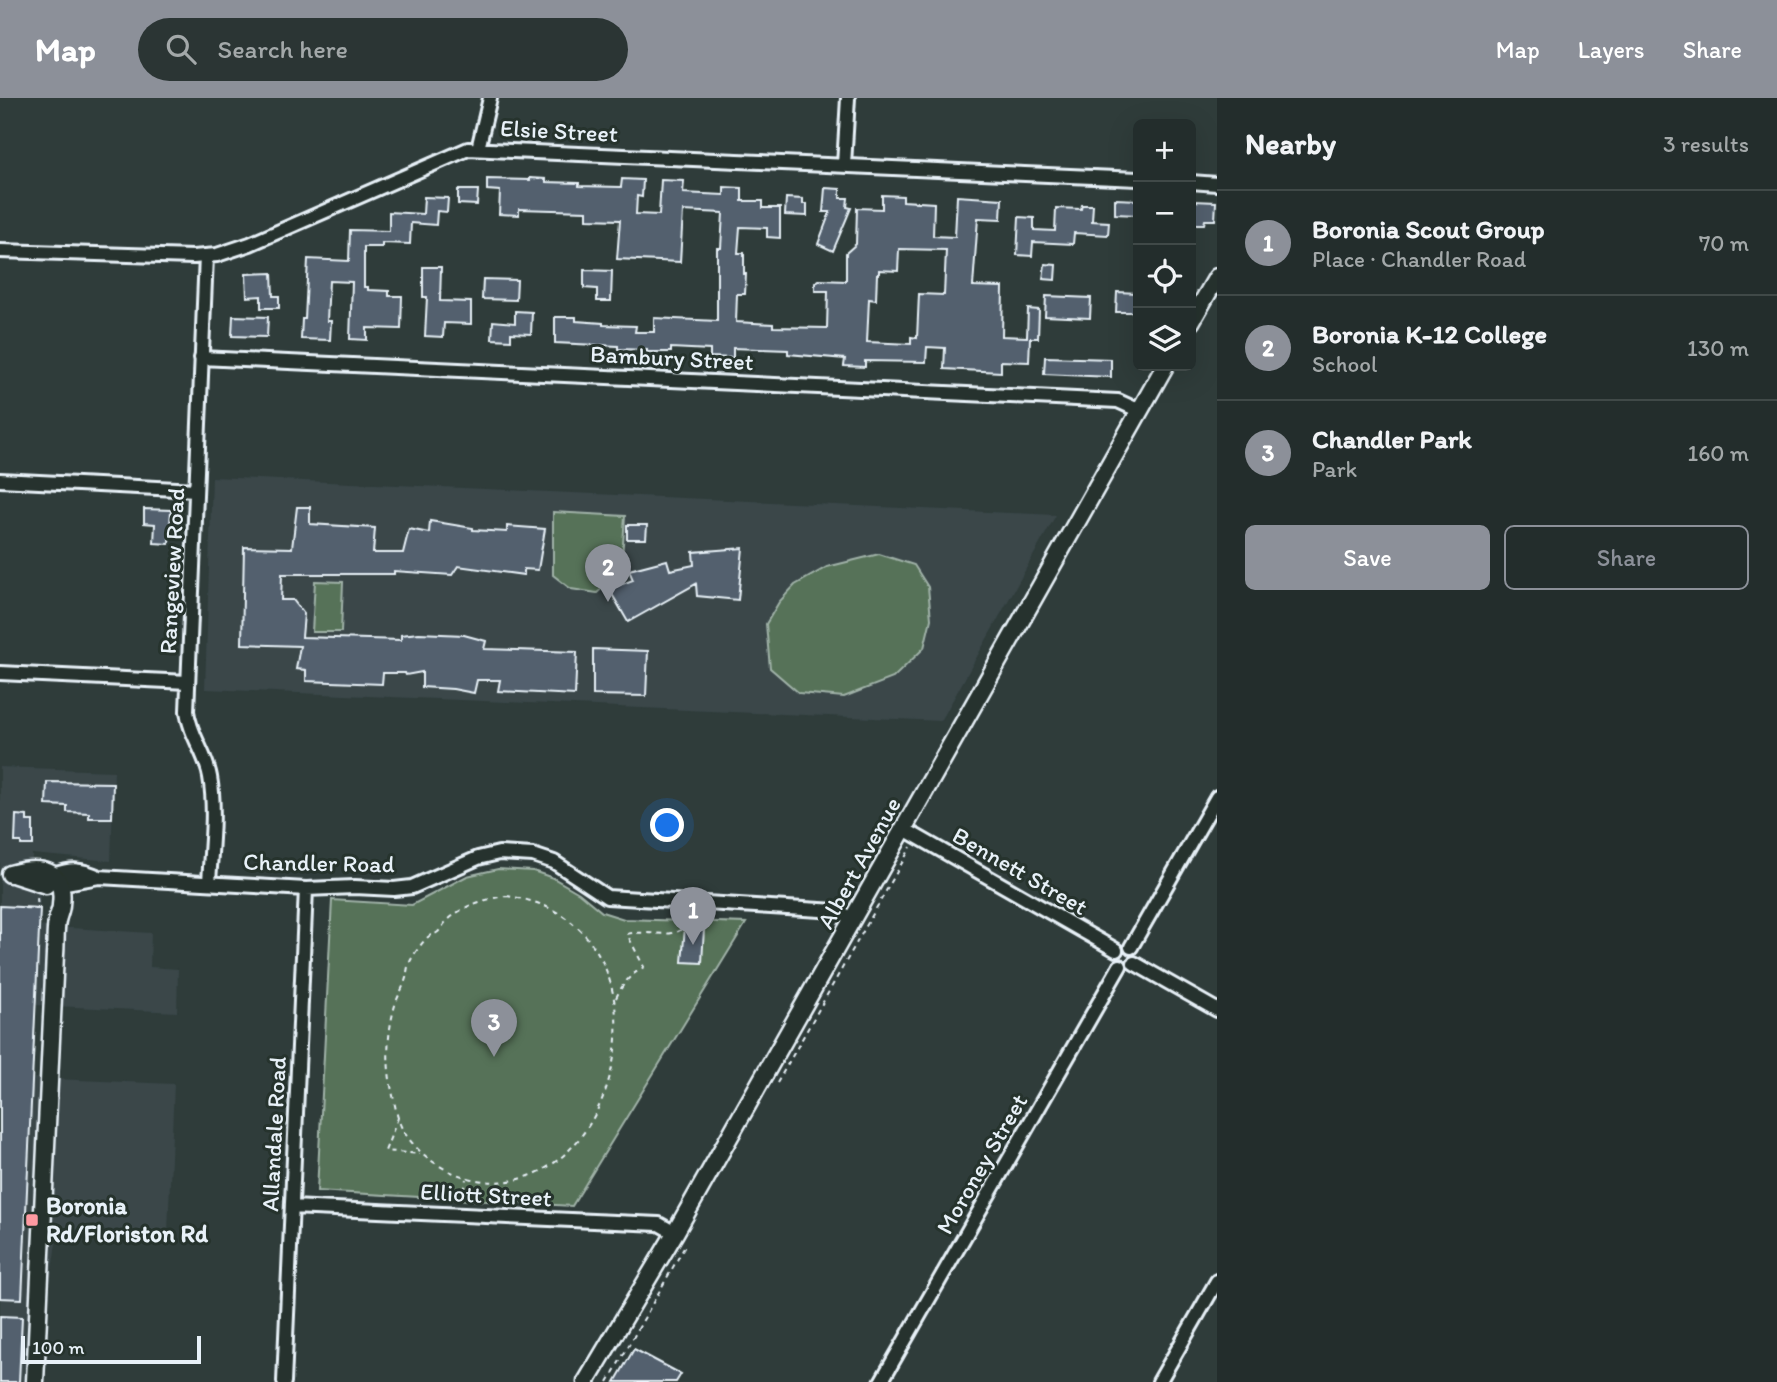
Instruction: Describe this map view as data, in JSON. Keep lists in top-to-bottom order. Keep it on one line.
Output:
{"streets":{"main road":["Chandler Road","Albert Avenue"],"street":["Elsie Street","Bambury Street","Rangeview Road","Bennett Street","Allandale Road","Moroney Street","Elliott Street"]},"crossings":[["Elsie Street","Rangeview Road"],["Bambury Street","Rangeview Road"],["Bambury Street","Albert Avenue"],["Rangeview Road","Chandler Road"],["Chandler Road","Albert Avenue"],["Chandler Road","Allandale Road"],["Albert Avenue","Bennett Street"],["Albert Avenue","Elliott Street"],["Bennett Street","Moroney Street"],["Allandale Road","Elliott Street"]],"places":{"transit":["Boronia Rd/Floriston Rd"]},"scale_bar":"100 m","page":{"header":"Map","search":"Search here","nav":["Map","Layers","Share"],"heading":["Nearby","3 results"],"map_buttons":["+","−"],"list":[{"mark":"1","name":"Boronia Scout Group","note":"Place · Chandler Road","value":"70 m"},{"mark":"2","name":"Boronia K-12 College","note":"School","value":"130 m"},{"mark":"3","name":"Chandler Park","note":"Park","value":"160 m"}],"buttons":["Save","Share"],"pins":["2","1","3"],"scale":"100 m"}}
